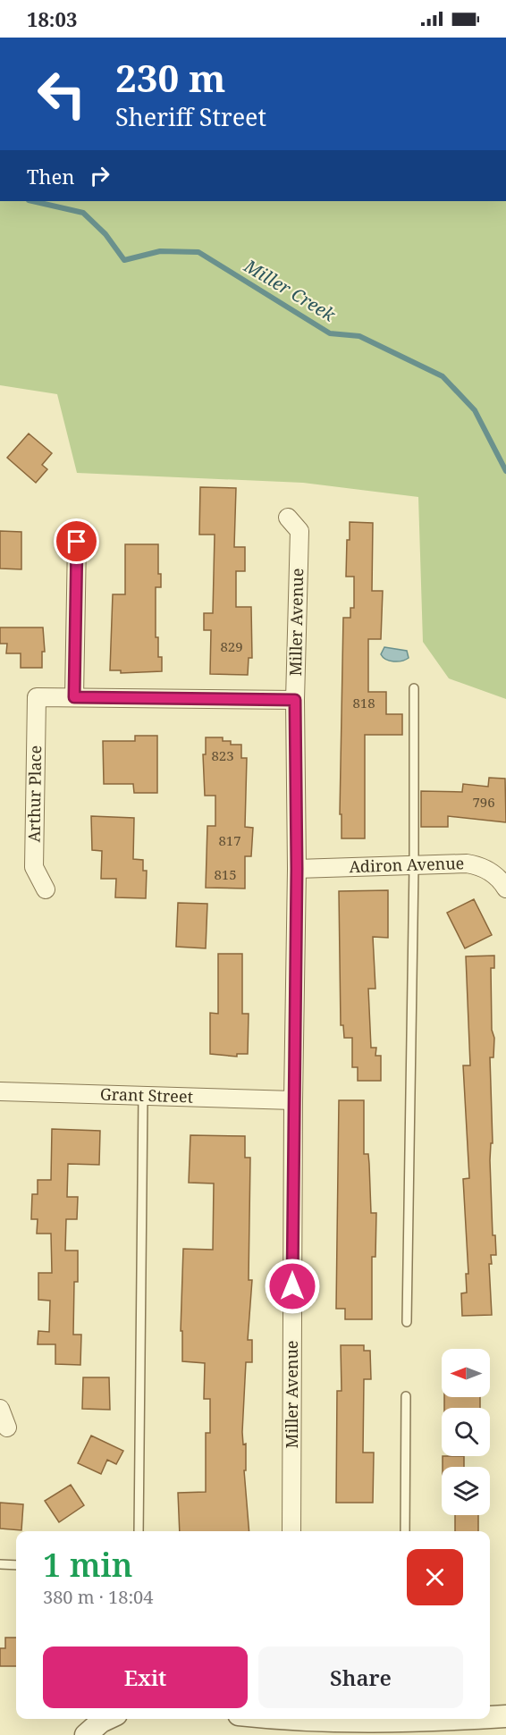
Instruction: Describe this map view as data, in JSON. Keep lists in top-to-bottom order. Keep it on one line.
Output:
{"streets":{"street":["Miller Avenue","Arthur Place","Adiron Avenue","Grant Street"]},"crossings":[["Miller Avenue","Adiron Avenue"],["Miller Avenue","Grant Street"]],"water":["Miller Creek"],"house_numbers":["829","818","823","796","817","815"],"north":"left","page":{"status":"18:03","turn":["230 m","Sheriff Street"],"then":"Then","heading":["1 min","380 m · 18:04"],"buttons":["Exit","Share"]}}
